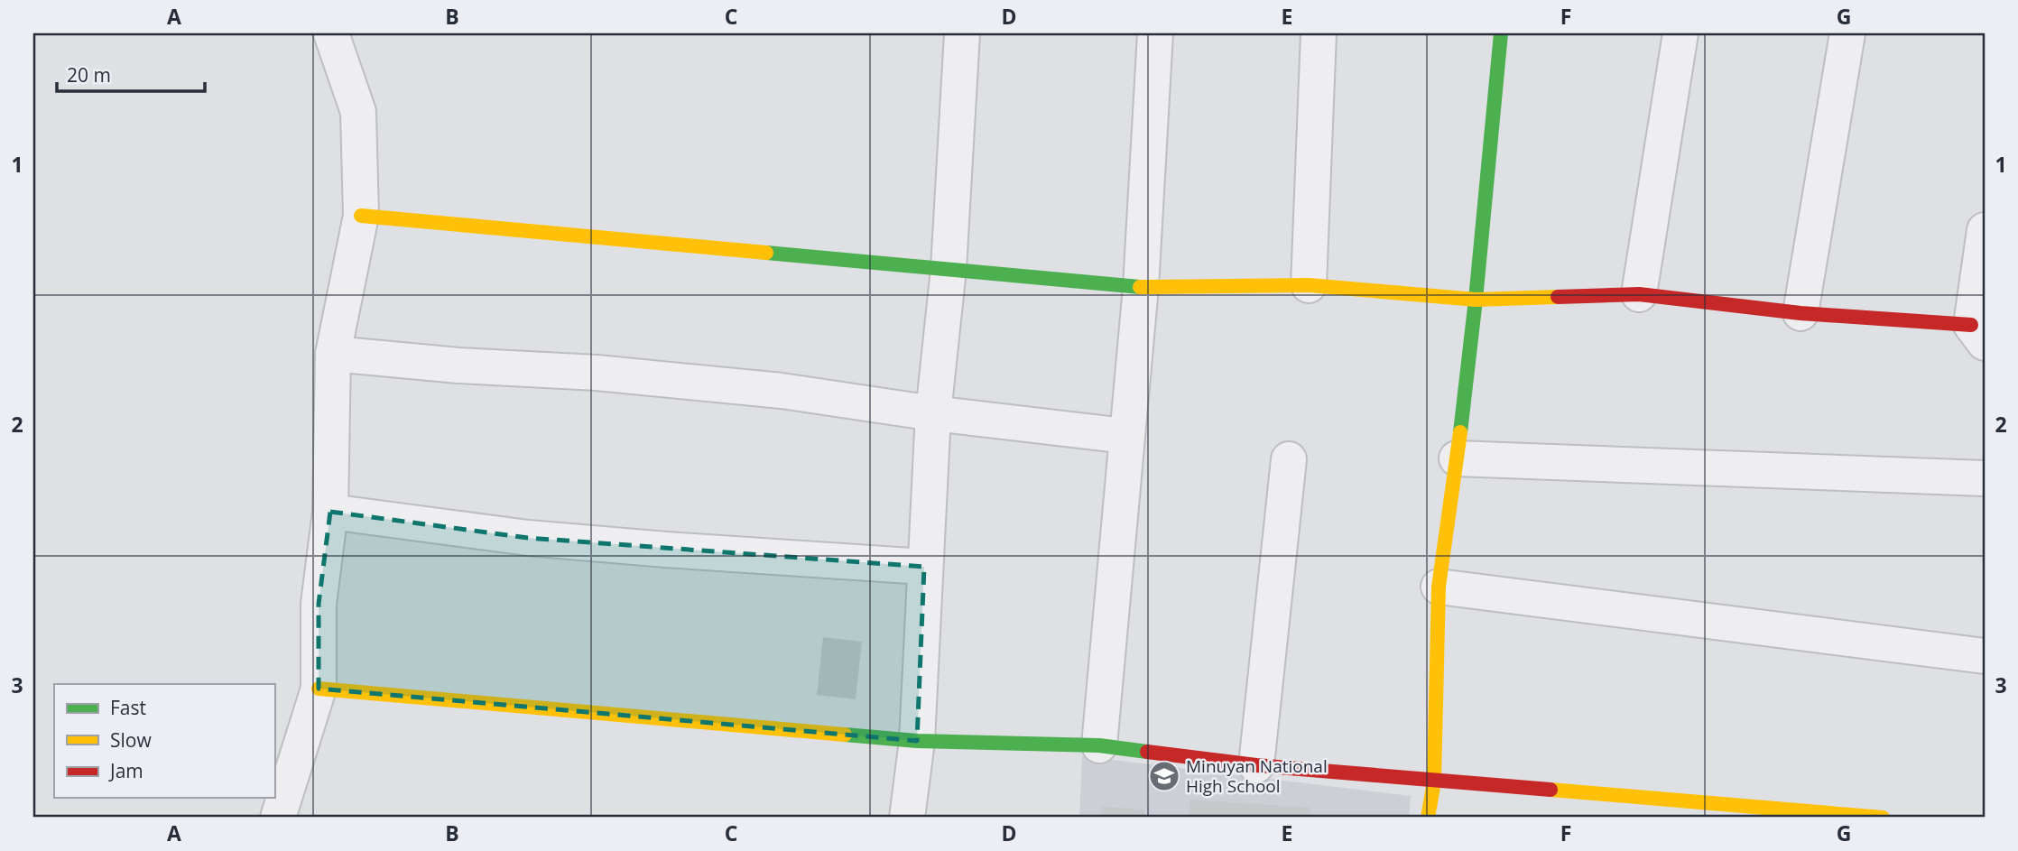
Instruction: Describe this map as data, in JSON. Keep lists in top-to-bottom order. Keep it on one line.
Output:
{"places":{"school or university":["Minuyan National High School"]},"legend":["Fast","Slow","Jam"],"scale_bar":"20 m","grid":{"columns":["A","B","C","D","E","F","G"],"rows":["1","2","3"]}}
